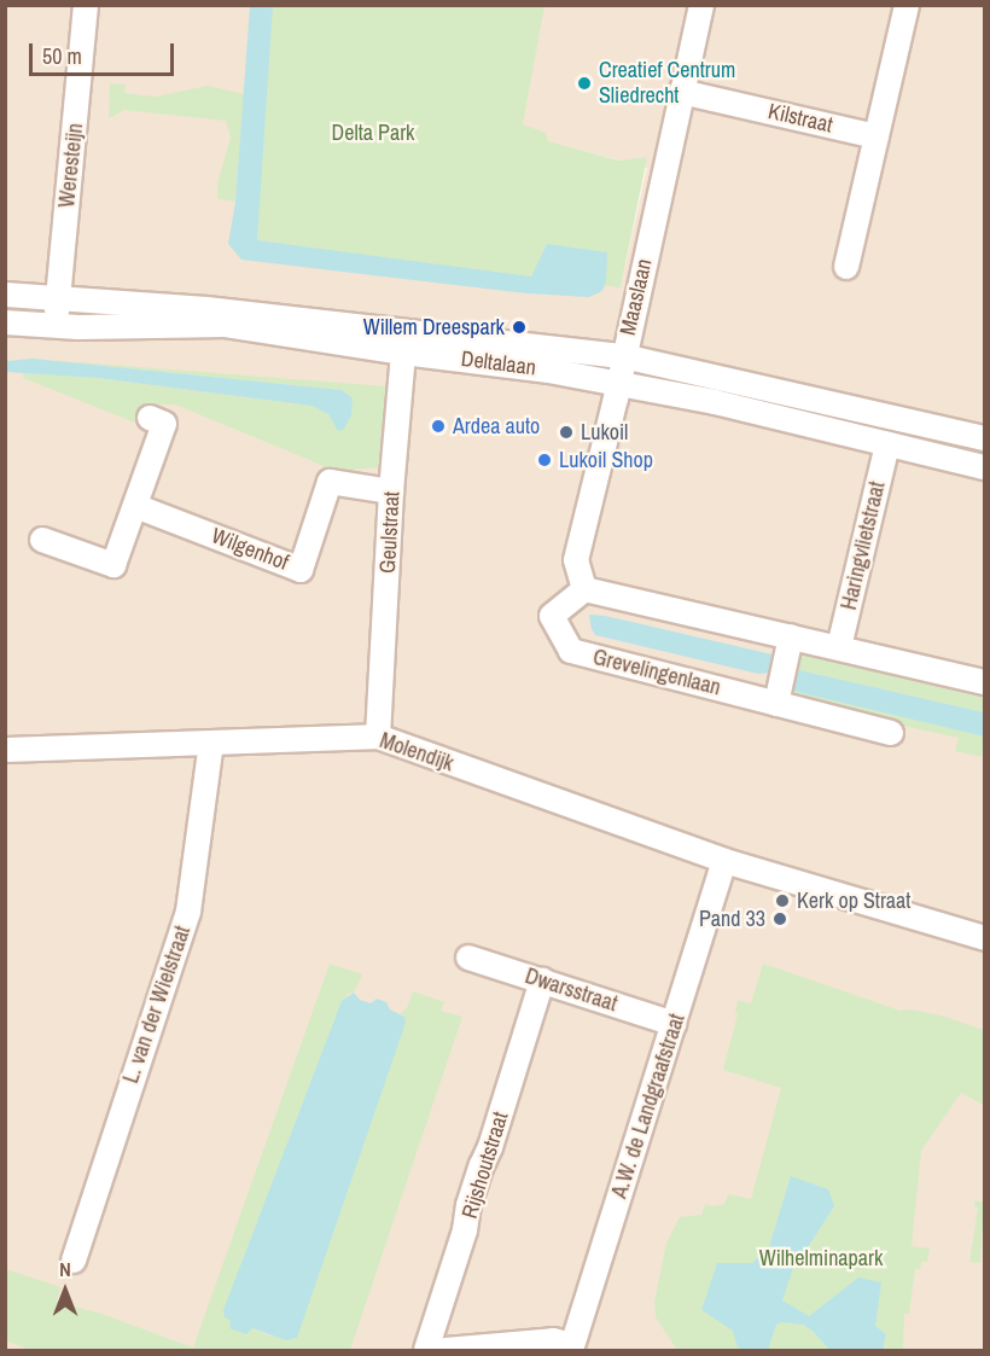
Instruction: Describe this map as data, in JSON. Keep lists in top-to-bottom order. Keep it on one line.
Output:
{"streets":{"street":["Kilstraat","Weresteijn","Maaslaan","Deltalaan","Geulstraat","Haringvlietstraat","Wilgenhof","Grevelingenlaan","Molendijk","Dwarsstraat","L. van der Wielstraat","A.W. de Landgraafstraat","Rijshoutstraat"]},"crossings":[["Kilstraat","Maaslaan"],["Weresteijn","Deltalaan"],["Maaslaan","Deltalaan"],["Maaslaan","Grevelingenlaan"],["Deltalaan","Geulstraat"],["Deltalaan","Haringvlietstraat"],["Geulstraat","Wilgenhof"],["Geulstraat","Molendijk"],["Molendijk","L. van der Wielstraat"],["Molendijk","A.W. de Landgraafstraat"],["Dwarsstraat","A.W. de Landgraafstraat"],["Dwarsstraat","Rijshoutstraat"]],"parks":["Delta Park","Wilhelminapark"],"places":["Creatief Centrum Sliedrecht","Willem Dreespark","Ardea auto","Lukoil","Lukoil Shop","Kerk op Straat","Pand 33"],"scale_bar":"50 m","north":"top"}
